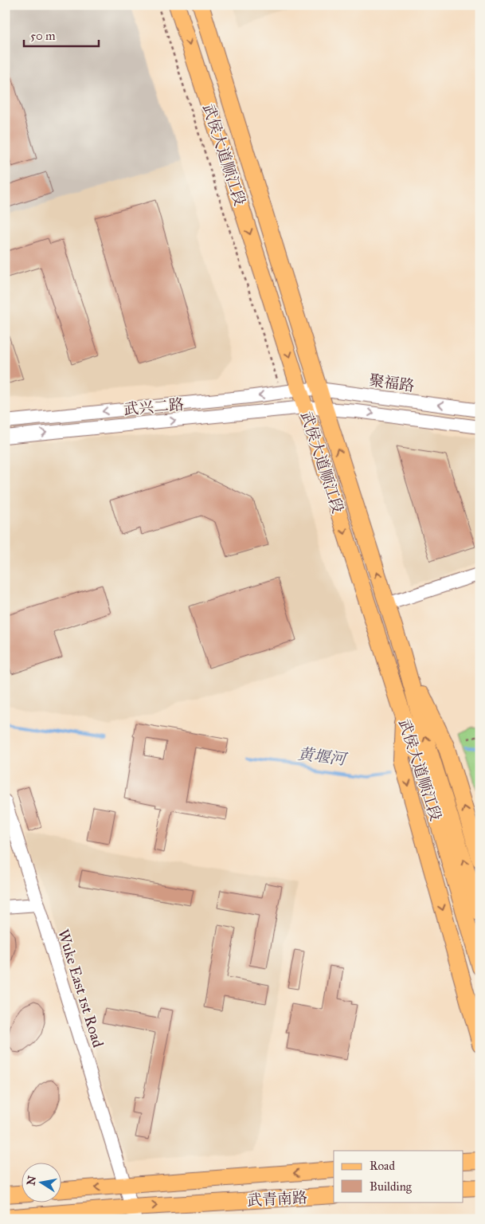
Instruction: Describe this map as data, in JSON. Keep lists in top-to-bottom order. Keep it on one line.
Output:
{"streets":{"main road":["武侯大道顺江段","武青南路"],"street":["聚福路","武兴二路","Wuke East 1st Road"]},"crossings":[["武侯大道顺江段","聚福路"],["武侯大道顺江段","武兴二路"],["Wuke East 1st Road","武青南路"]],"one_way":["聚福路","武兴二路"],"water":["黄堰河"],"legend":["Road","Building"],"scale_bar":"50 m","north":"left"}
